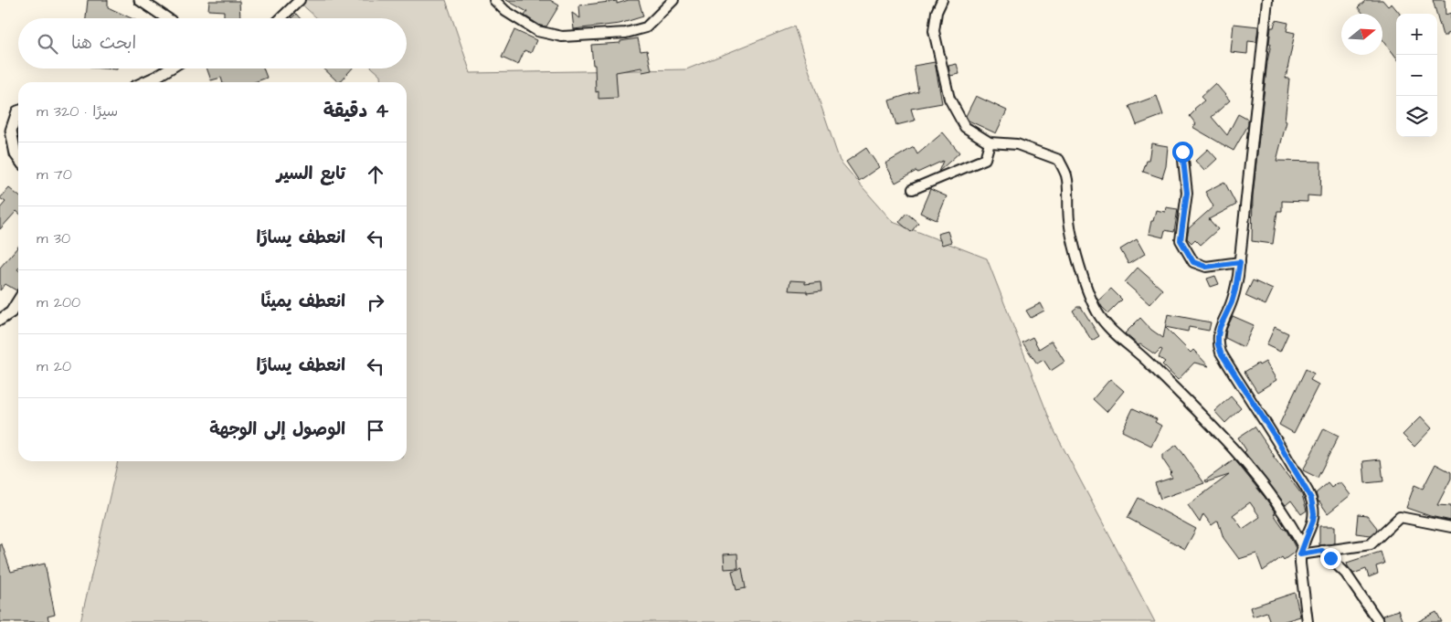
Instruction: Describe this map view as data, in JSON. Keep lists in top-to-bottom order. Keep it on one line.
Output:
{"north":"right","page":{"map_buttons":["+","−"],"search":"ابحث هنا","heading":["4 دقيقة","سيرًا · 320 m"],"list":[["تابع السير","70 m"],["انعطف يسارًا","30 m"],["انعطف يمينًا","200 m"],["انعطف يسارًا","20 m"],"الوصول إلى الوجهة"]}}
